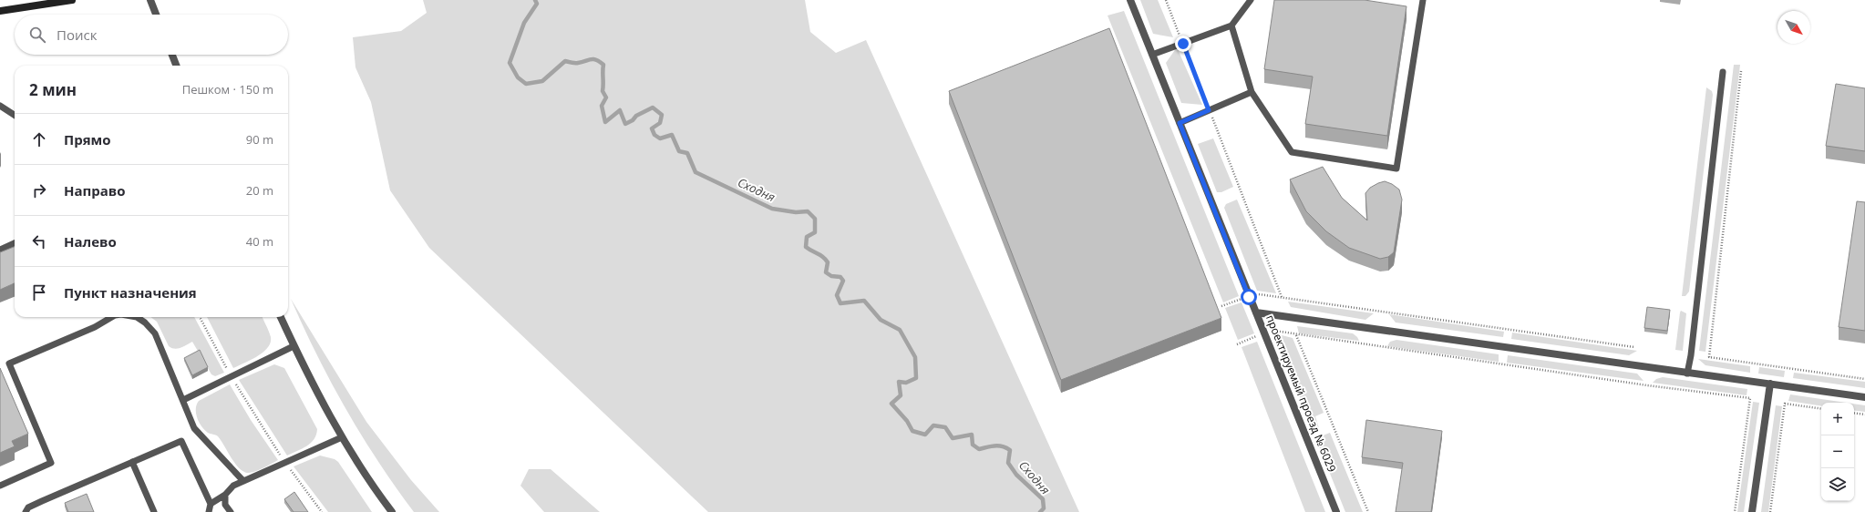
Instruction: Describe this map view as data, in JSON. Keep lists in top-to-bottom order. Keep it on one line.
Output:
{"streets":{"street":["проектируемый проезд № 6029"]},"water":["Сходня"],"north":"bottom right","page":{"search":"Поиск","heading":["2 мин","Пешком · 150 m"],"list":[["Прямо","90 m"],["Направо","20 m"],["Налево","40 m"],"Пункт назначения"],"map_buttons":["+","−"]}}
